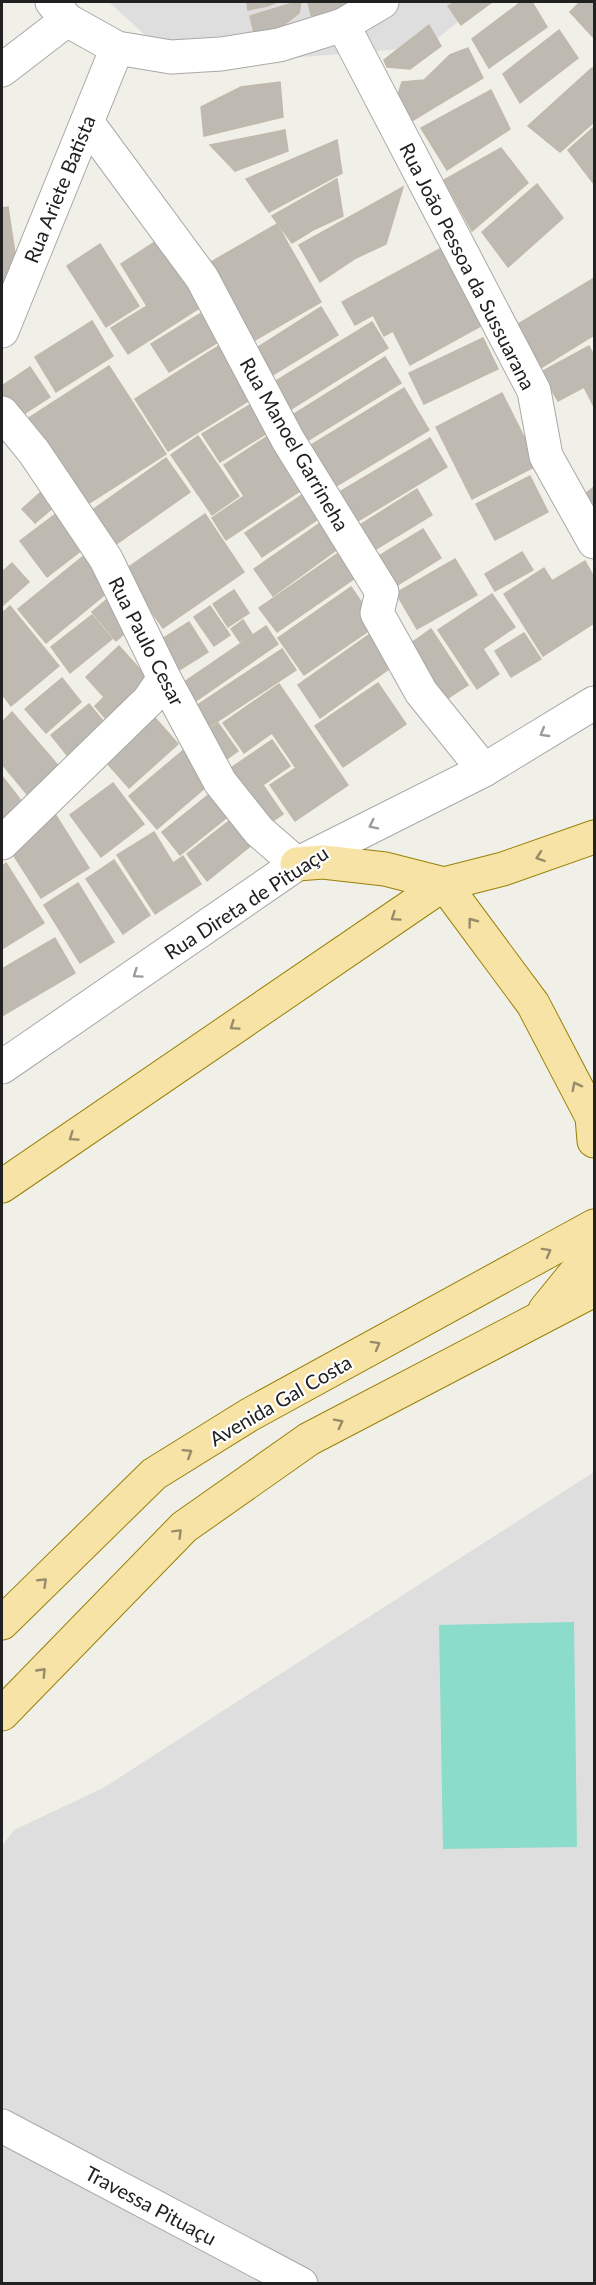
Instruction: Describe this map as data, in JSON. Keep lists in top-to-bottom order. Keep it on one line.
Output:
{"streets":{"main road":["Avenida Gal Costa"],"street":["Rua Ariete Batista","Rua João Pessoa da Sussuarana","Rua Manoel Garrineha","Rua Paulo Cesar","Rua Direta de Pituaçu","Travessa Pituaçu"]},"crossings":[["Rua Ariete Batista","Rua Manoel Garrineha"],["Rua Manoel Garrineha","Rua Direta de Pituaçu"],["Rua Paulo Cesar","Rua Direta de Pituaçu"]]}
